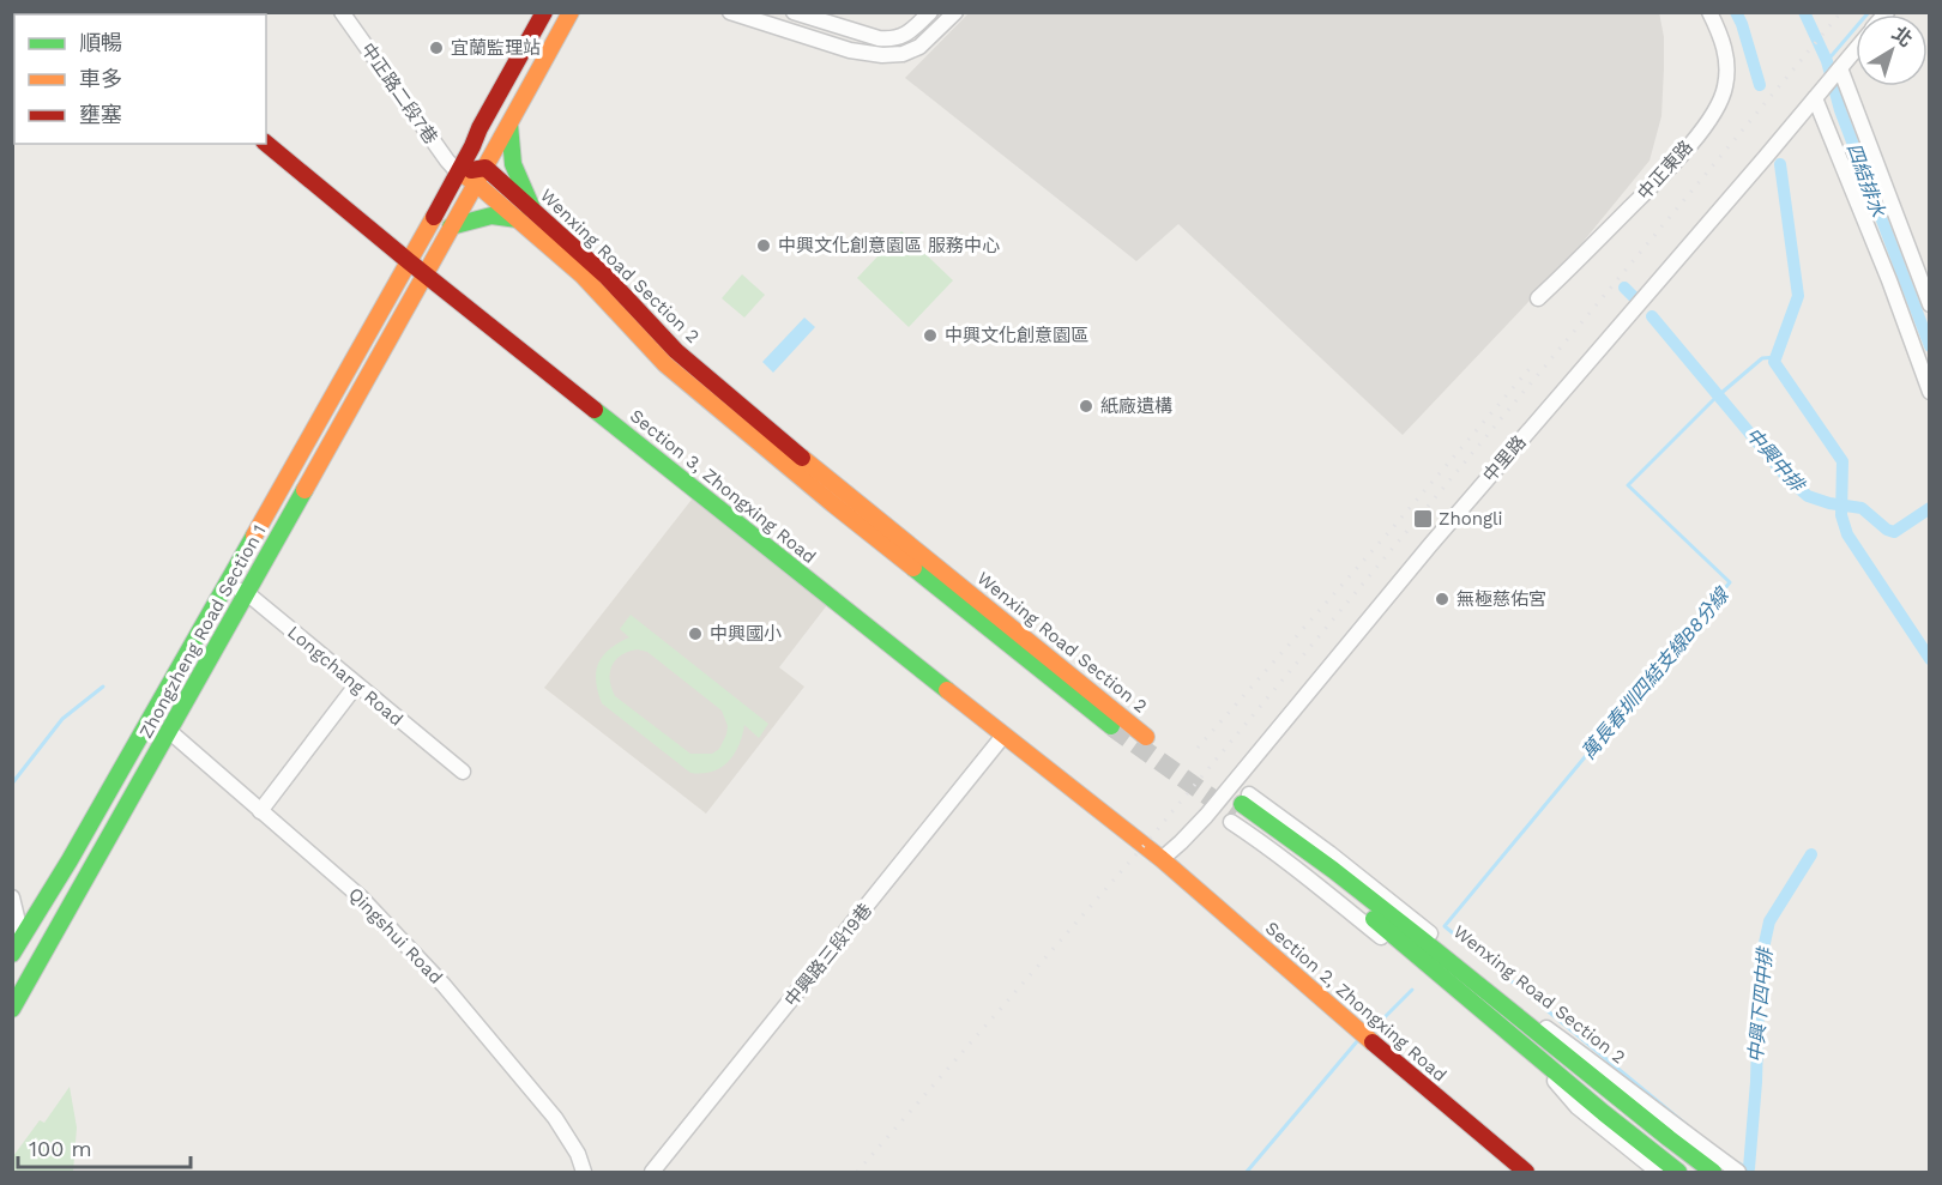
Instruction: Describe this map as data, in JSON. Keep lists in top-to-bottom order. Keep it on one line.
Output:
{"streets":{"street":["中正路二段7巷","中正東路","Wenxing Road Section 2","中里路","Section 3, Zhongxing Road","Zhongzheng Road Section 1","Longchang Road","Qingshui Road","中興路三段19巷","Section 2, Zhongxing Road"]},"crossings":[["中正路二段7巷","Wenxing Road Section 2"],["中正路二段7巷","Zhongzheng Road Section 1"],["Wenxing Road Section 2","Zhongzheng Road Section 1"],["中里路","Section 3, Zhongxing Road"],["中里路","Section 2, Zhongxing Road"],["Section 3, Zhongxing Road","Zhongzheng Road Section 1"],["Section 3, Zhongxing Road","中興路三段19巷"],["Section 3, Zhongxing Road","Section 2, Zhongxing Road"],["Zhongzheng Road Section 1","Longchang Road"],["Zhongzheng Road Section 1","Qingshui Road"]],"water":["四結排水","中興中排","萬長春圳四結支線B8分線","中興下四中排"],"places":{"other":["宜蘭監理站","中興文化創意園區 服務中心","中興文化創意園區","紙廠遺構","無極慈佑宮","中興國小"],"transit":["Zhongli"]},"legend":["順暢","車多","壅塞"],"scale_bar":"100 m","north":"top right"}
